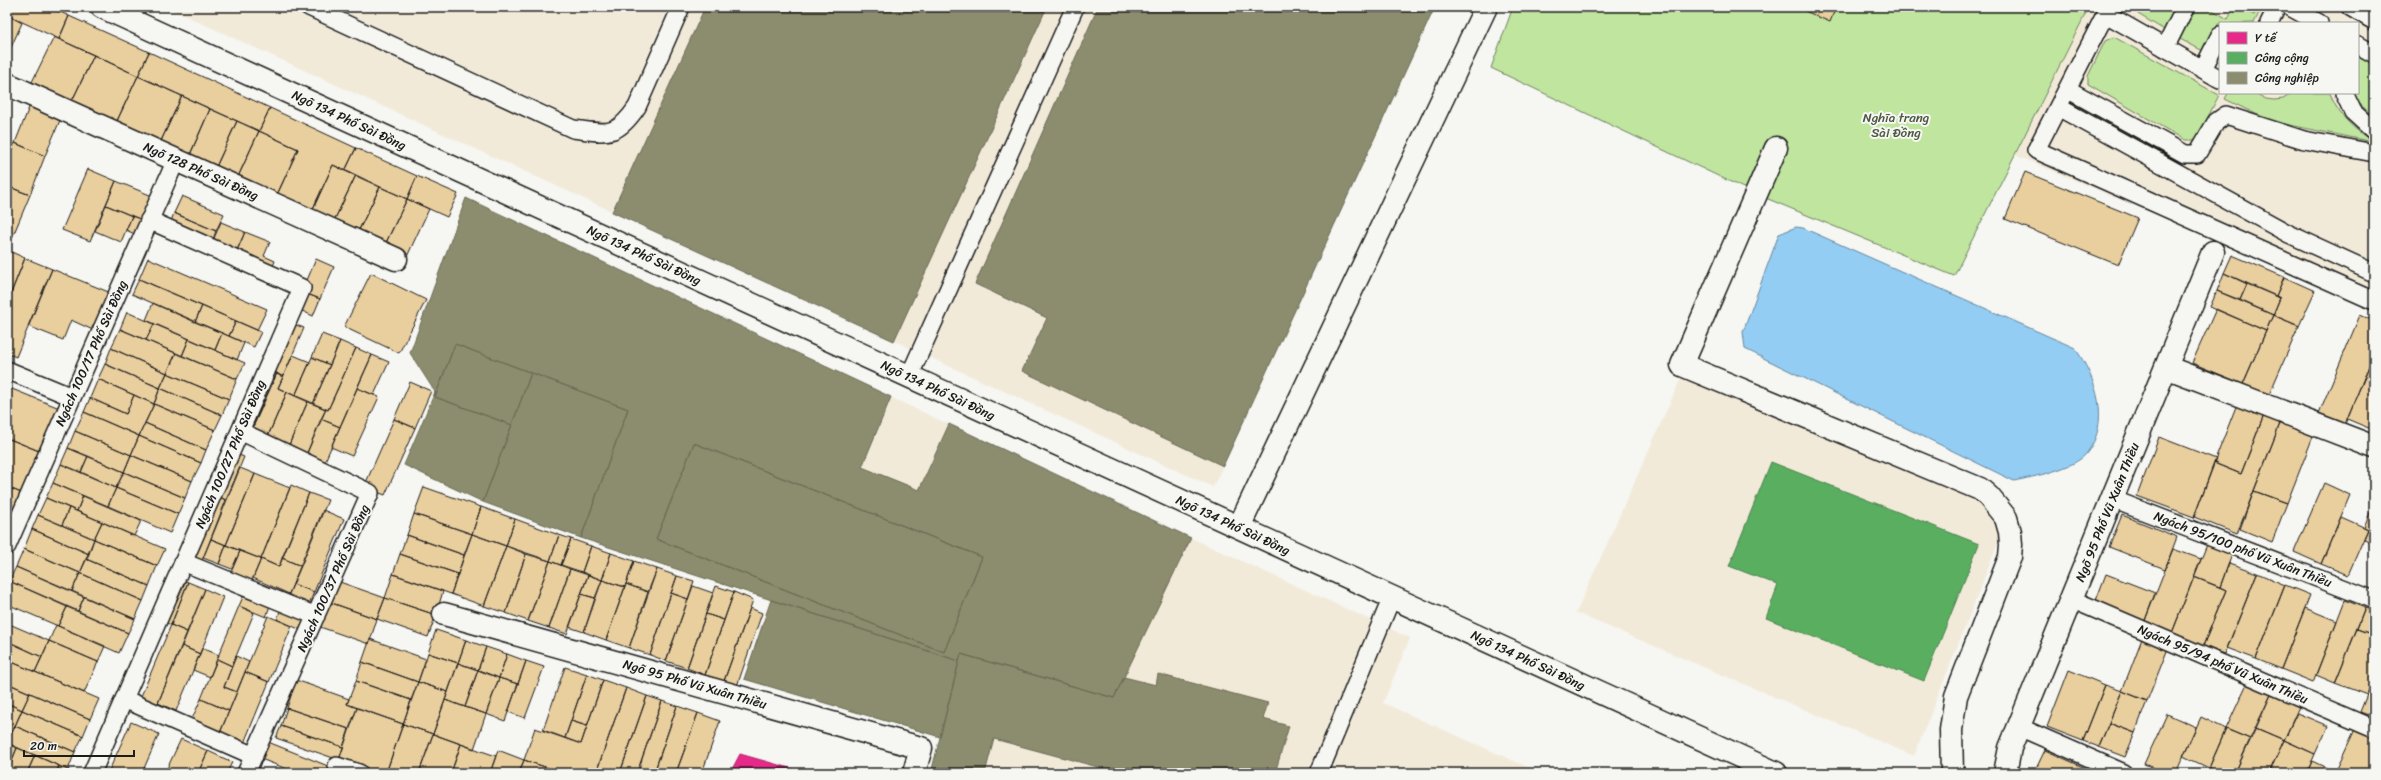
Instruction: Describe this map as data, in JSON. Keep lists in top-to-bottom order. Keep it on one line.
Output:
{"streets":{"street":["Ngõ 134 Phố Sài Đồng","Ngõ 128 Phố Sài Đồng","Ngõ 95 Phố Vũ Xuân Thiều"],"lane":["Ngách 100/17 Phố Sài Đồng","Ngách 100/27 Phố Sài Đồng","Ngách 95/100 phố Vũ Xuân Thiều","Ngách 100/37 Phố Sài Đồng","Ngách 95/94 phố Vũ Xuân Thiều"]},"crossings":[["Ngõ 128 Phố Sài Đồng","Ngách 100/17 Phố Sài Đồng"],["Ngách 100/17 Phố Sài Đồng","Ngách 100/27 Phố Sài Đồng"],["Ngách 100/27 Phố Sài Đồng","Ngách 100/37 Phố Sài Đồng"],["Ngõ 95 Phố Vũ Xuân Thiều","Ngách 95/100 phố Vũ Xuân Thiều"],["Ngõ 95 Phố Vũ Xuân Thiều","Ngách 95/94 phố Vũ Xuân Thiều"]],"parks":["Nghĩa trang Sài Đồng"],"legend":["Y tế","Công cộng","Công nghiệp"],"scale_bar":"20 m"}
